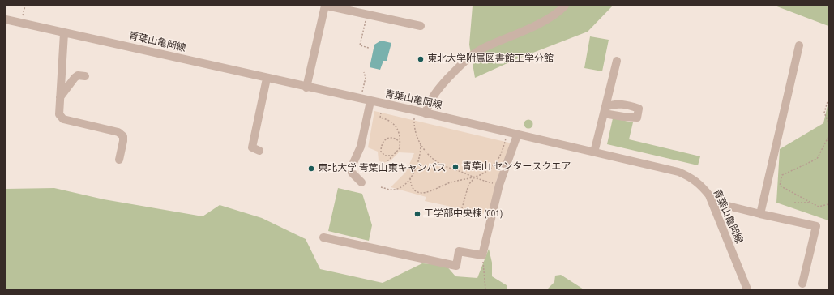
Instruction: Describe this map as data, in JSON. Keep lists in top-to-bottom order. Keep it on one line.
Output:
{"streets":{"street":["青葉山亀岡線"]},"places":["東北大学附属図書館工学分館","青葉山 センタースクエア","東北大学 青葉山東キャンパス","工学部中央棟 (C01)"]}
